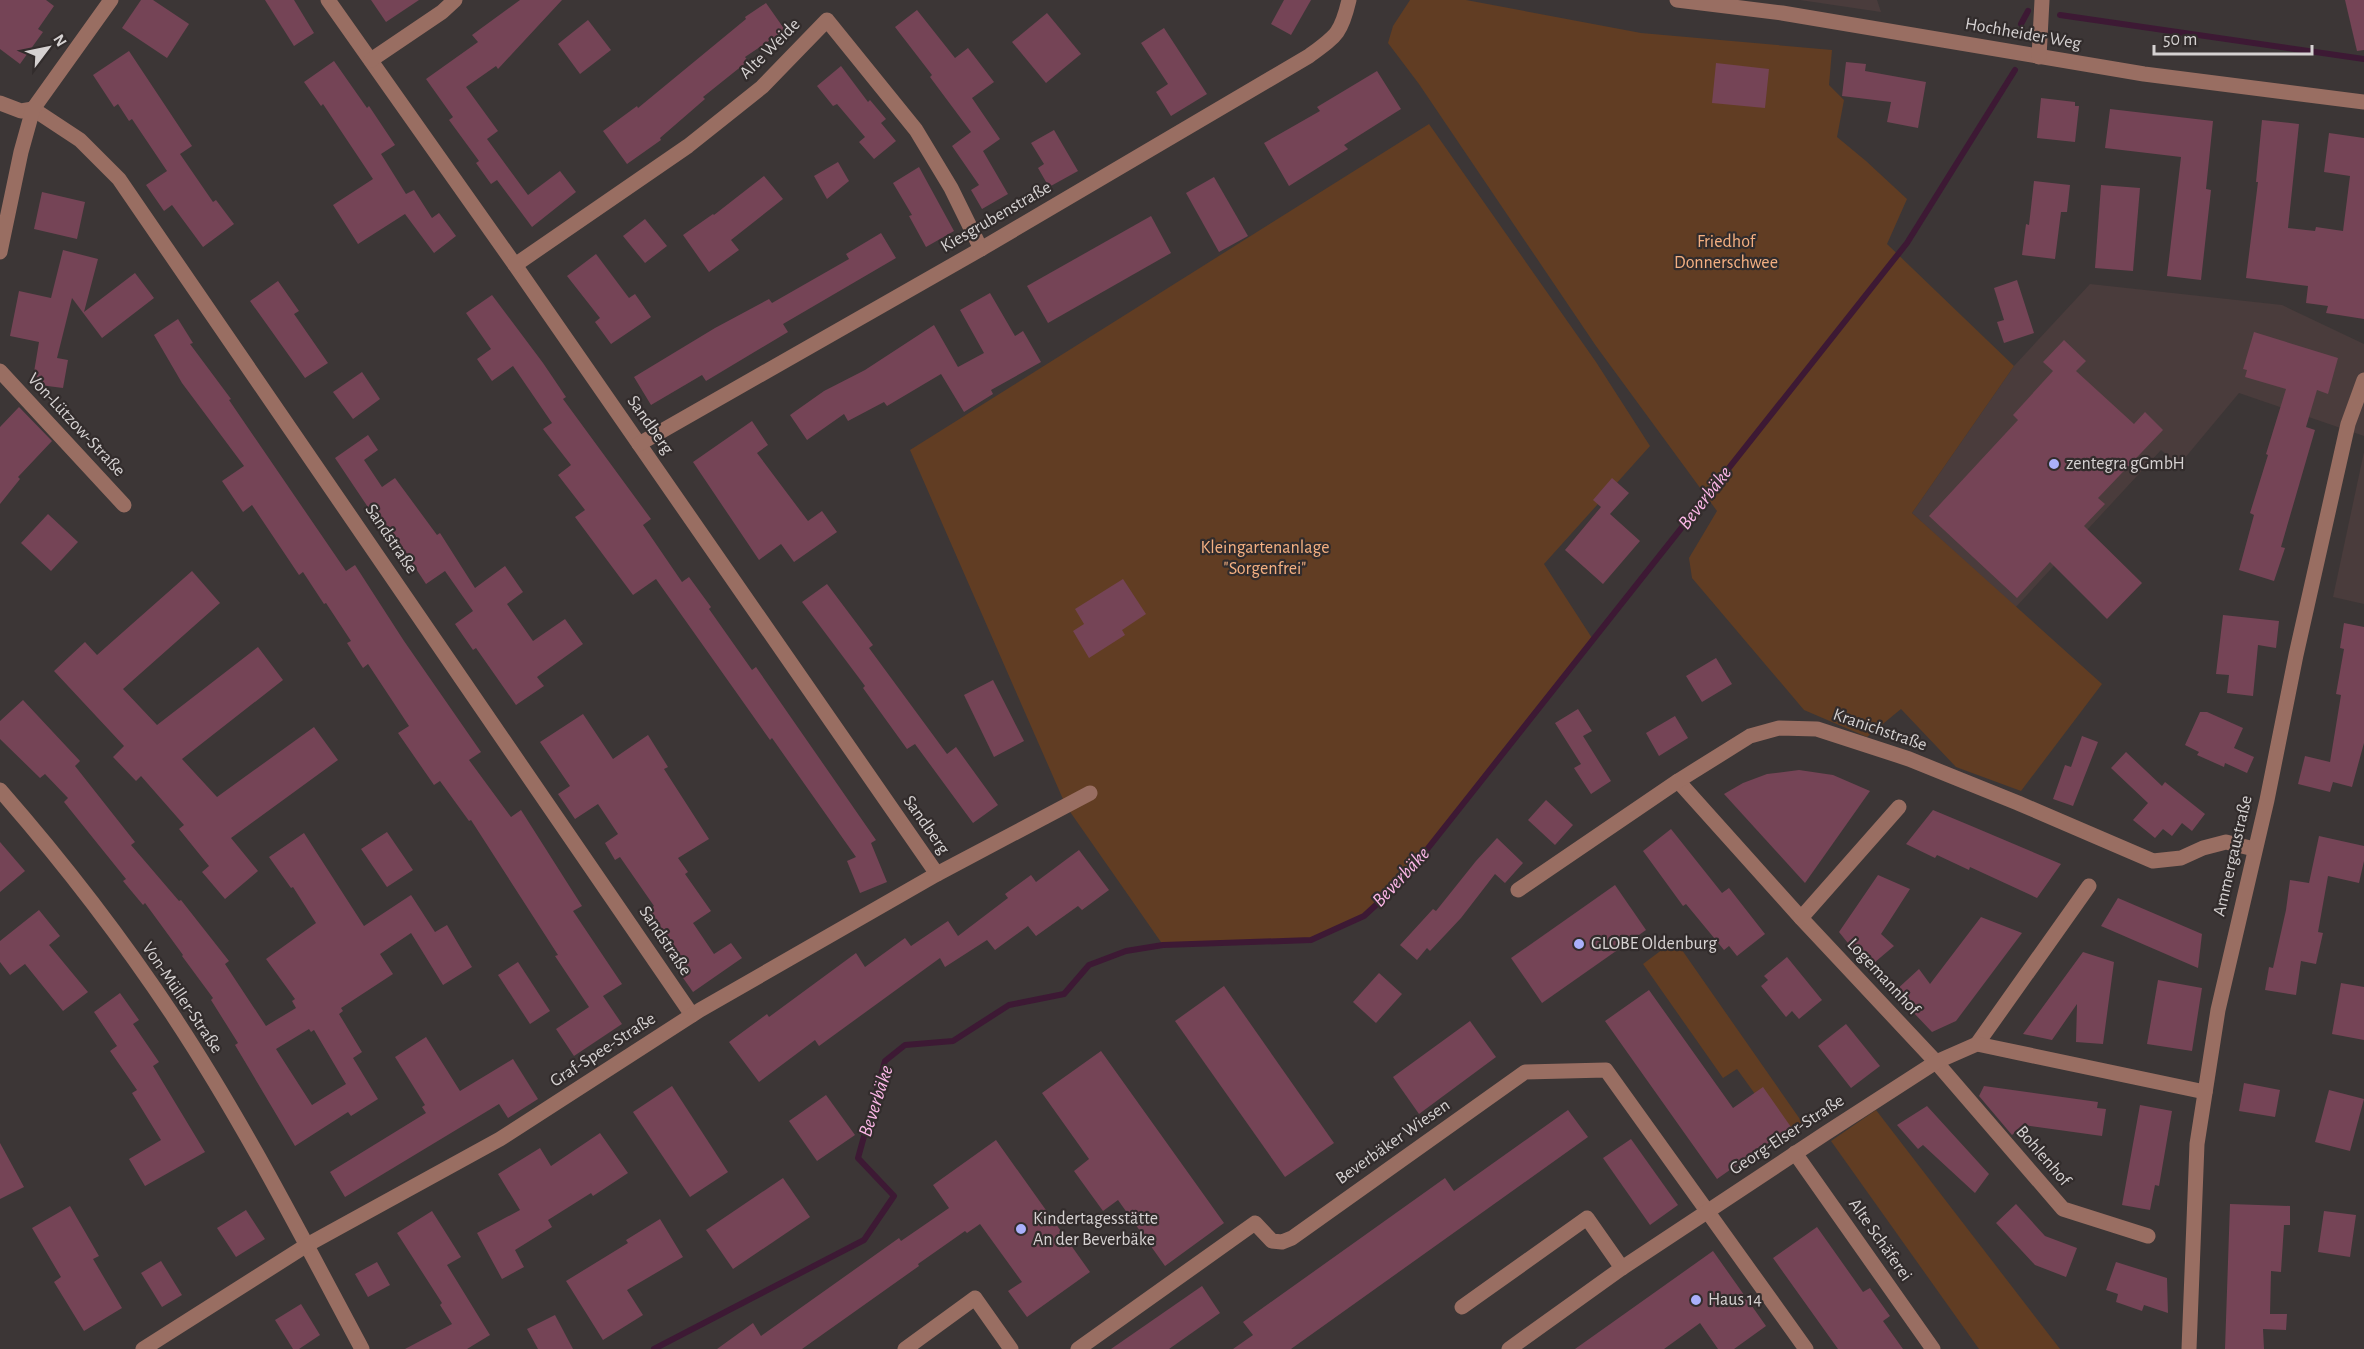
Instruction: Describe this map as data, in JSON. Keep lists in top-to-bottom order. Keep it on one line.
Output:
{"streets":{"street":["Hochheider Weg","Alte Weide","Kiesgrubenstraße","Von-Lützow-Straße","Sandberg","Sandstraße","Kranichstraße","Ammergaustraße","Logemannhof","Von-Müller-Straße","Graf-Spee-Straße","Georg-Elser-Straße","Beverbäker Wiesen","Bohlenhof","Alte Schäferei"]},"crossings":[["Alte Weide","Kiesgrubenstraße"],["Alte Weide","Sandberg"],["Kiesgrubenstraße","Sandberg"],["Sandberg","Graf-Spee-Straße"],["Sandstraße","Graf-Spee-Straße"],["Kranichstraße","Ammergaustraße"],["Kranichstraße","Logemannhof"],["Logemannhof","Georg-Elser-Straße"],["Logemannhof","Bohlenhof"],["Von-Müller-Straße","Graf-Spee-Straße"],["Georg-Elser-Straße","Beverbäker Wiesen"],["Georg-Elser-Straße","Bohlenhof"],["Georg-Elser-Straße","Alte Schäferei"]],"water":["Beverbäke"],"parks":["Friedhof Donnerschwee","Kleingartenanlage \"Sorgenfrei\""],"places":["zentegra gGmbH","GLOBE Oldenburg","Kindertagesstätte An der Beverbäke","Haus 14"],"scale_bar":"50 m","north":"top right"}
